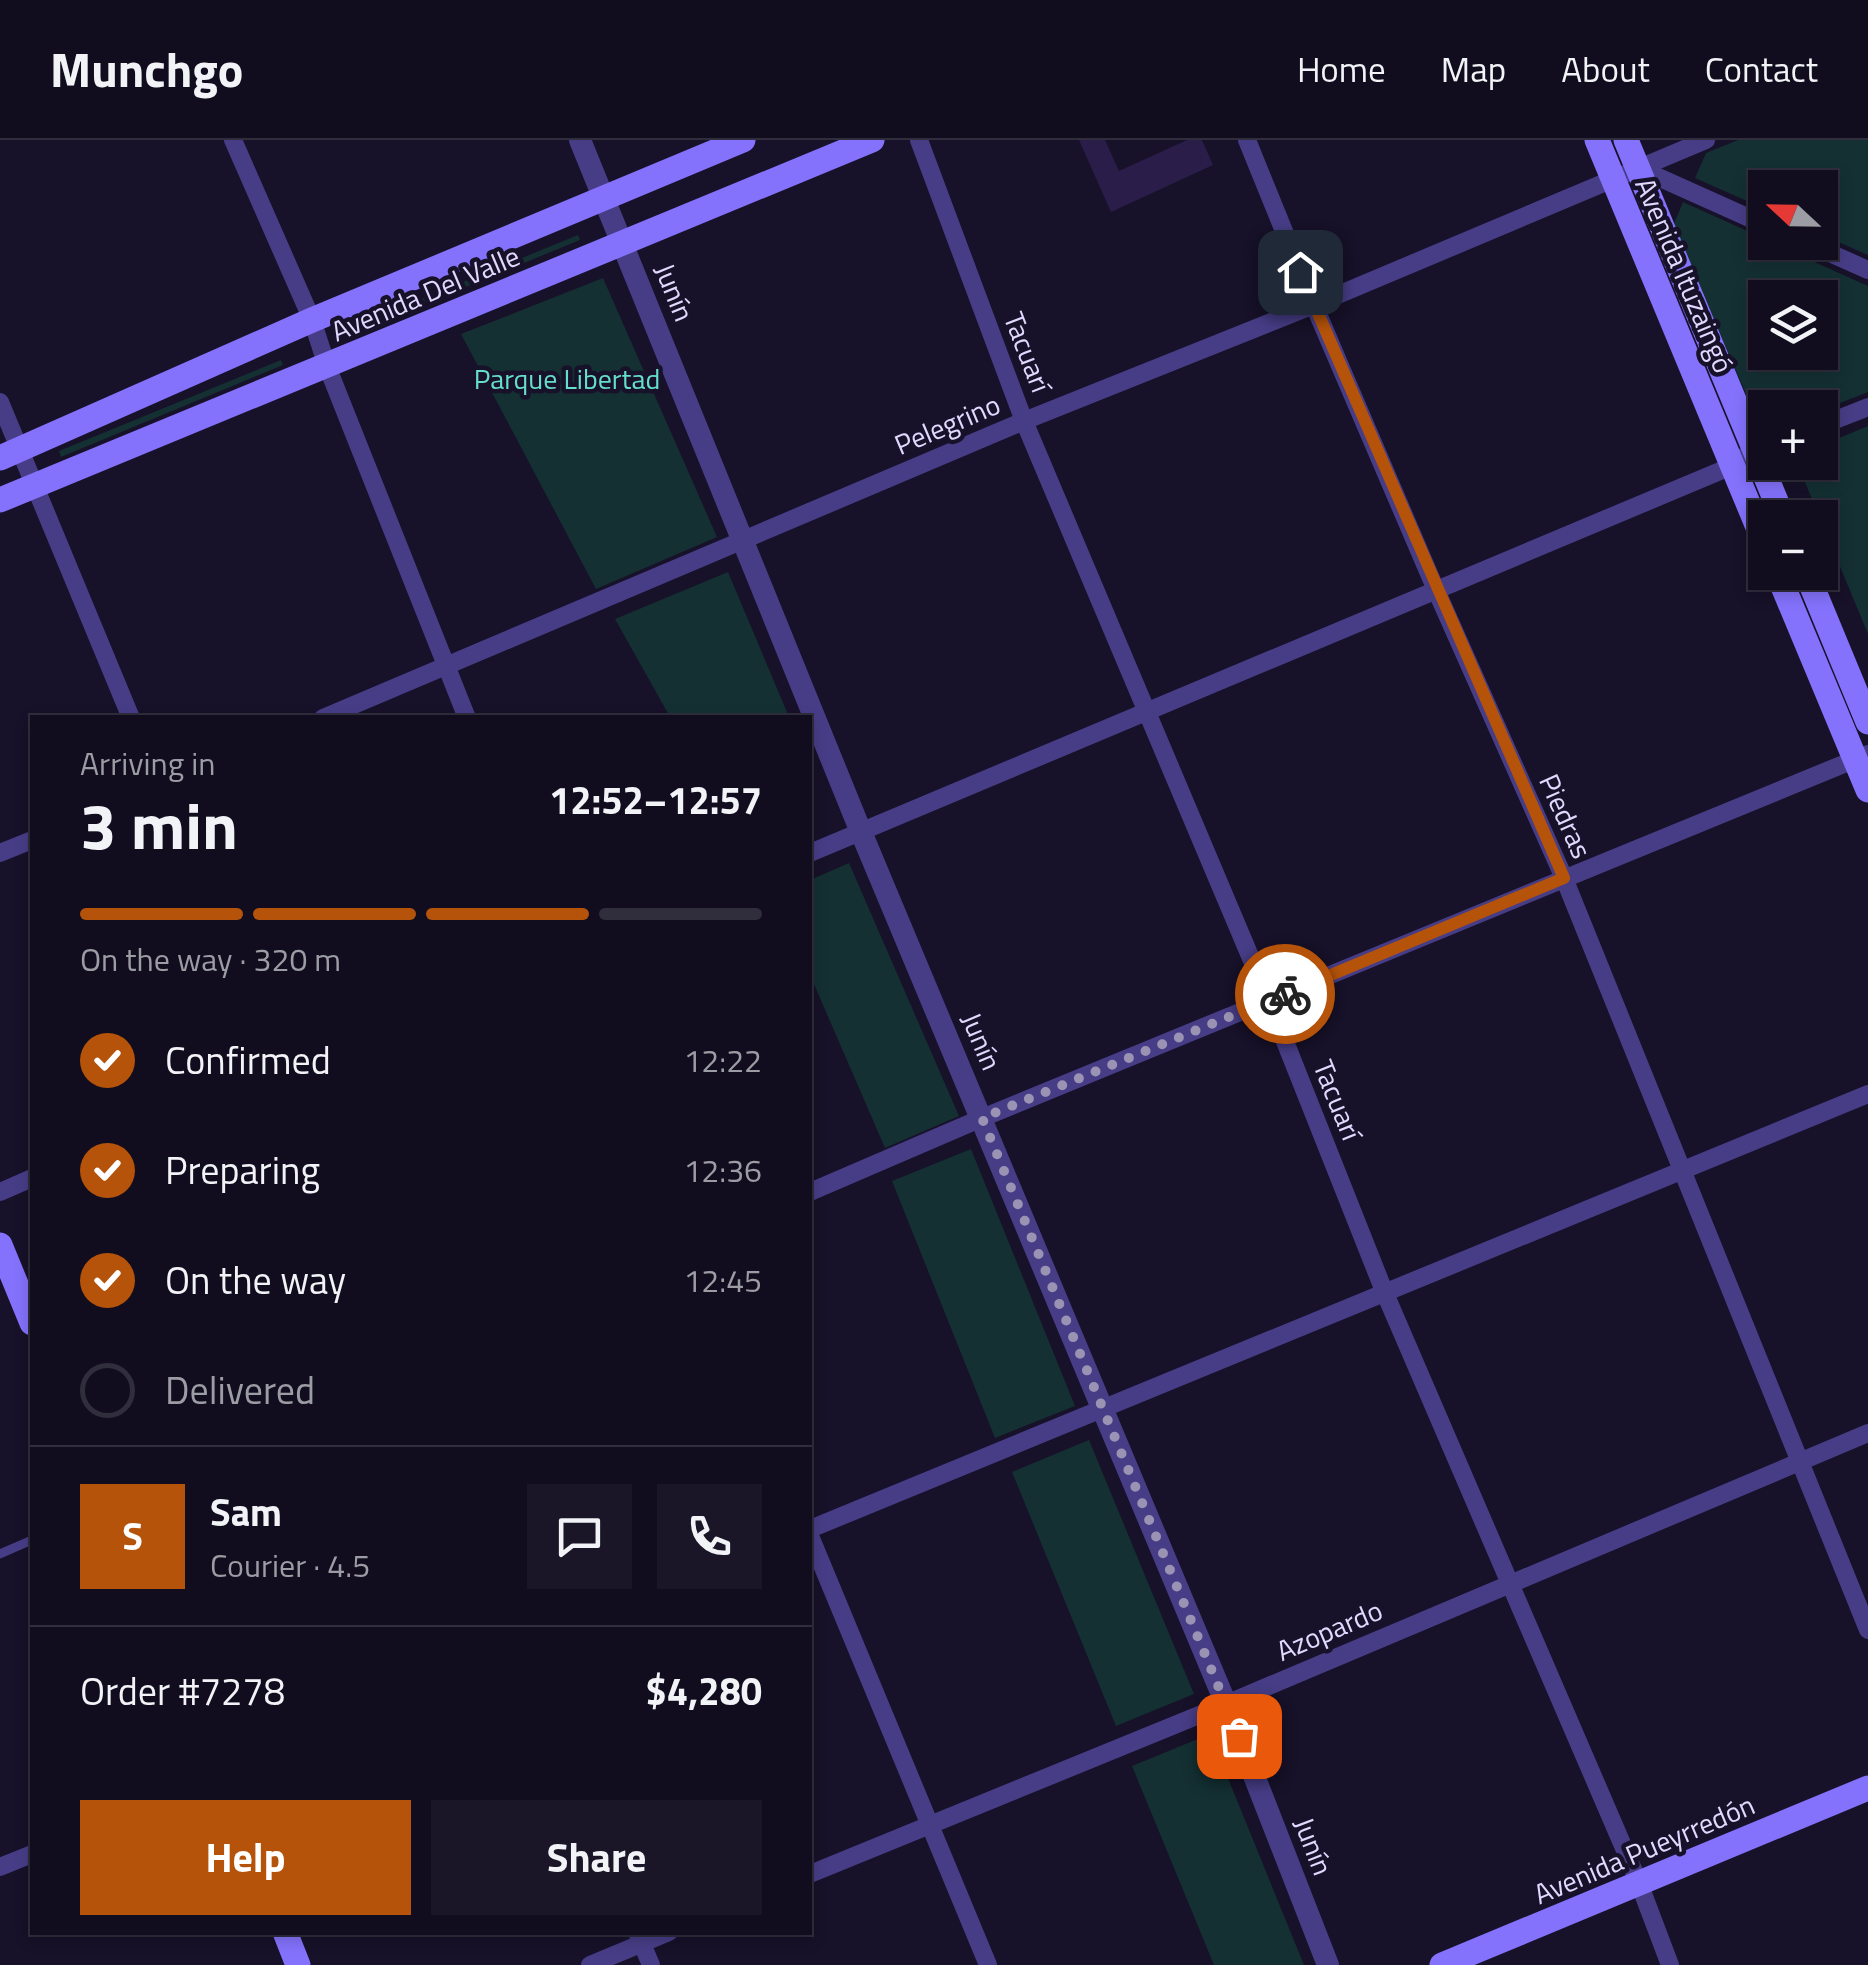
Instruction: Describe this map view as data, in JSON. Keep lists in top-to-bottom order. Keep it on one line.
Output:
{"streets":{"main road":["Avenida Ituzaingó","Avenida Del Valle","Avenida Pueyrredón"],"street":["Junín","Tacuarí","Pelegrino","Piedras","Azopardo"]},"crossings":[["Avenida Ituzaingó","Pelegrino"],["Junín","Avenida Del Valle"],["Junín","Pelegrino"],["Junín","Azopardo"],["Tacuarí","Pelegrino"],["Tacuarí","Azopardo"],["Tacuarí","Avenida Pueyrredón"],["Pelegrino","Piedras"],["Piedras","Azopardo"]],"parks":["Parque Libertad"],"north":"left","page":{"header":"Munchgo","nav":["Home","Map","About","Contact"],"map_buttons":["+","−"],"heading":["3 min","Arriving in","12:52–12:57"],"panel":["Sam","Courier · 4.5","Order #7278","$4,280"],"bar":"On the way · 320 m","list":[["Confirmed","12:22"],["Preparing","12:36"],["On the way","12:45"],"Delivered"],"round":"S","buttons":["Help","Share"]}}
